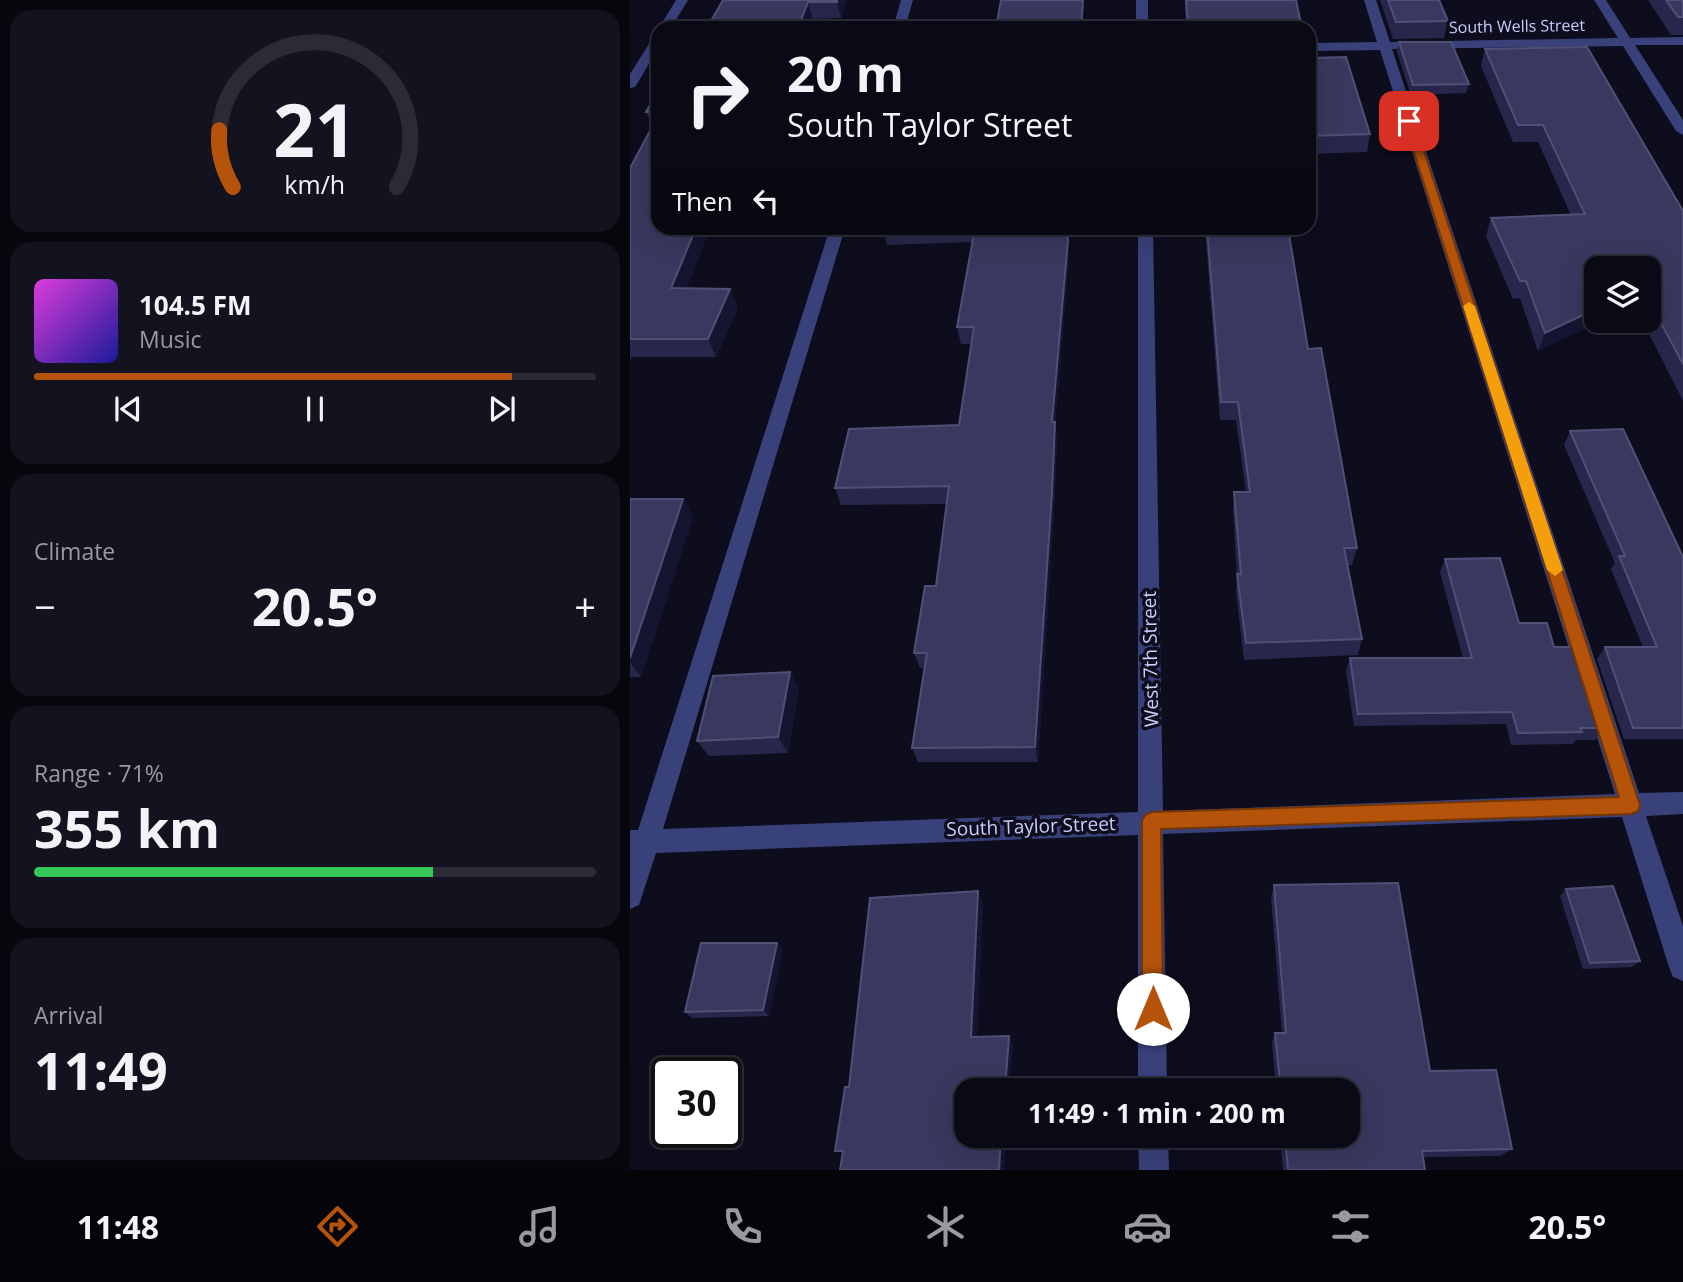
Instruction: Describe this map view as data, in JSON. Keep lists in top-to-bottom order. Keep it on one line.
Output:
{"streets":{"street":["South Wells Street","West 7th Street","South Taylor Street"]},"crossings":[["West 7th Street","South Taylor Street"]],"page":{"turn":["20 m","South Taylor Street"],"then":"Then","song":["104.5 FM","Music"],"tile":["Climate",["Range · 71%","355 km"],["Arrival","11:49"]],"heat":["−","20.5°","+"],"limit":"30","trip":"11:49 · 1 min · 200 m","tabs":["11:48","20.5°"],"gauge":["21","km/h"]}}
